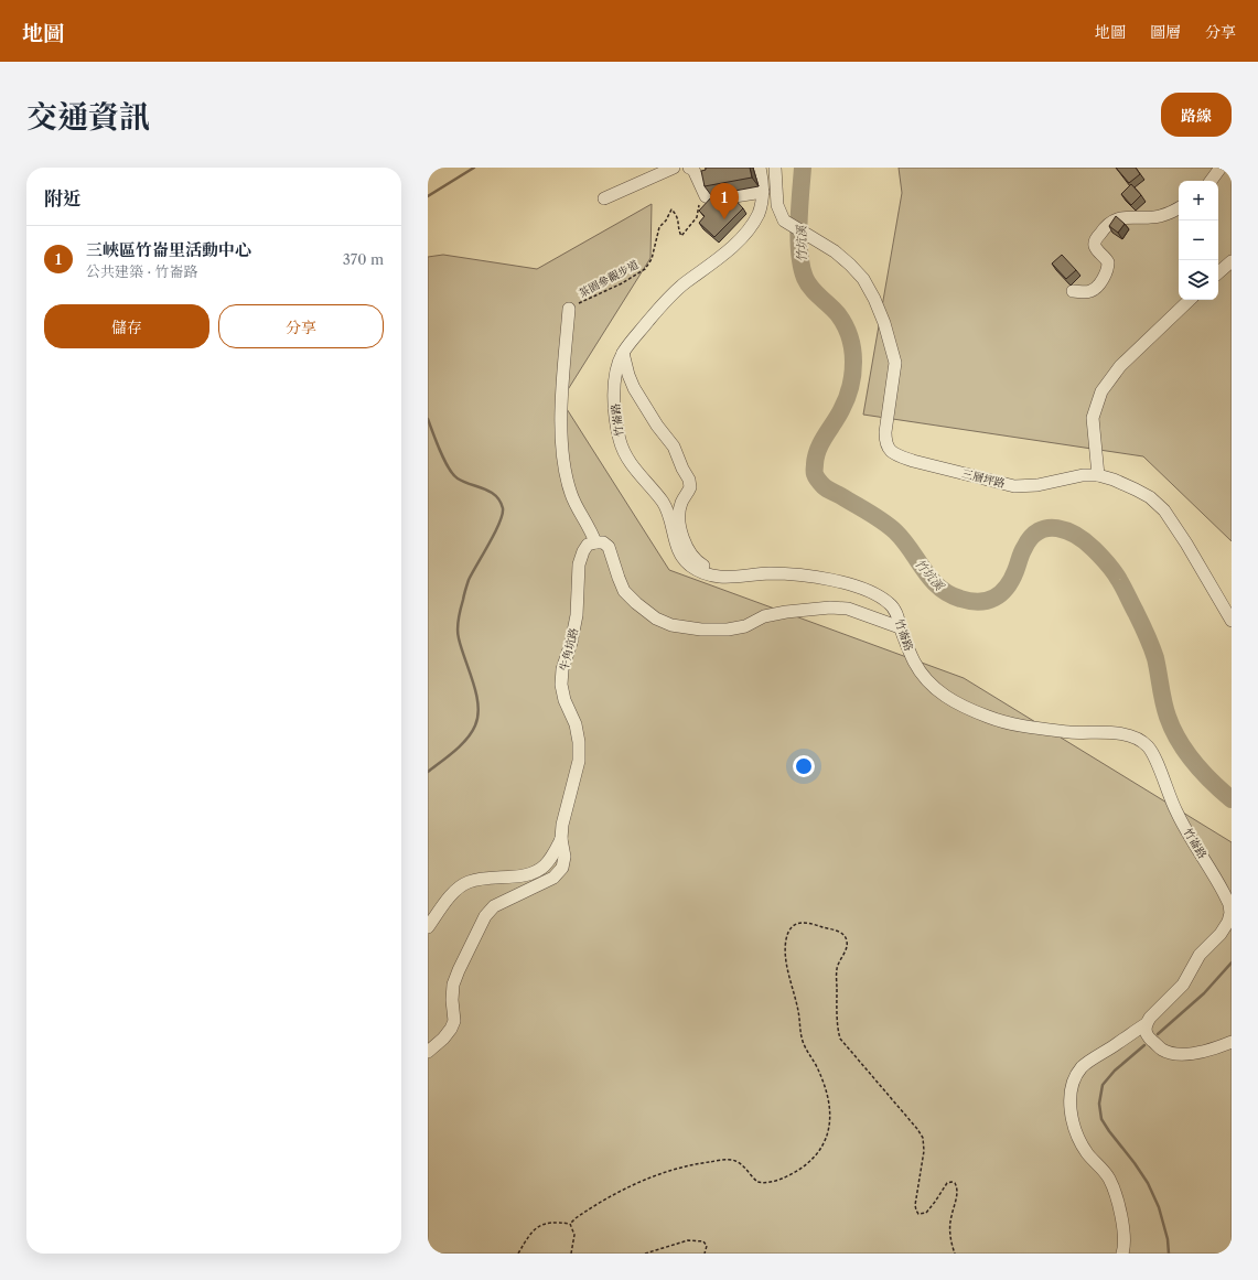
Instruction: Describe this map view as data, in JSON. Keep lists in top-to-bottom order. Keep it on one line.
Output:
{"streets":{"street":["竹崙路","三層坪路","牛角坑路"],"path":["茶園參觀步道"]},"water":["竹坑溪"],"page":{"header":"地圖","nav":["地圖","圖層","分享"],"title":"交通資訊","buttons":["路線",["儲存","分享"]],"heading":"附近","map_buttons":["+","−"],"pins":"1","list":[{"mark":"1","name":"三峽區竹崙里活動中心","note":"公共建築 · 竹崙路","value":"370 m"}]}}
